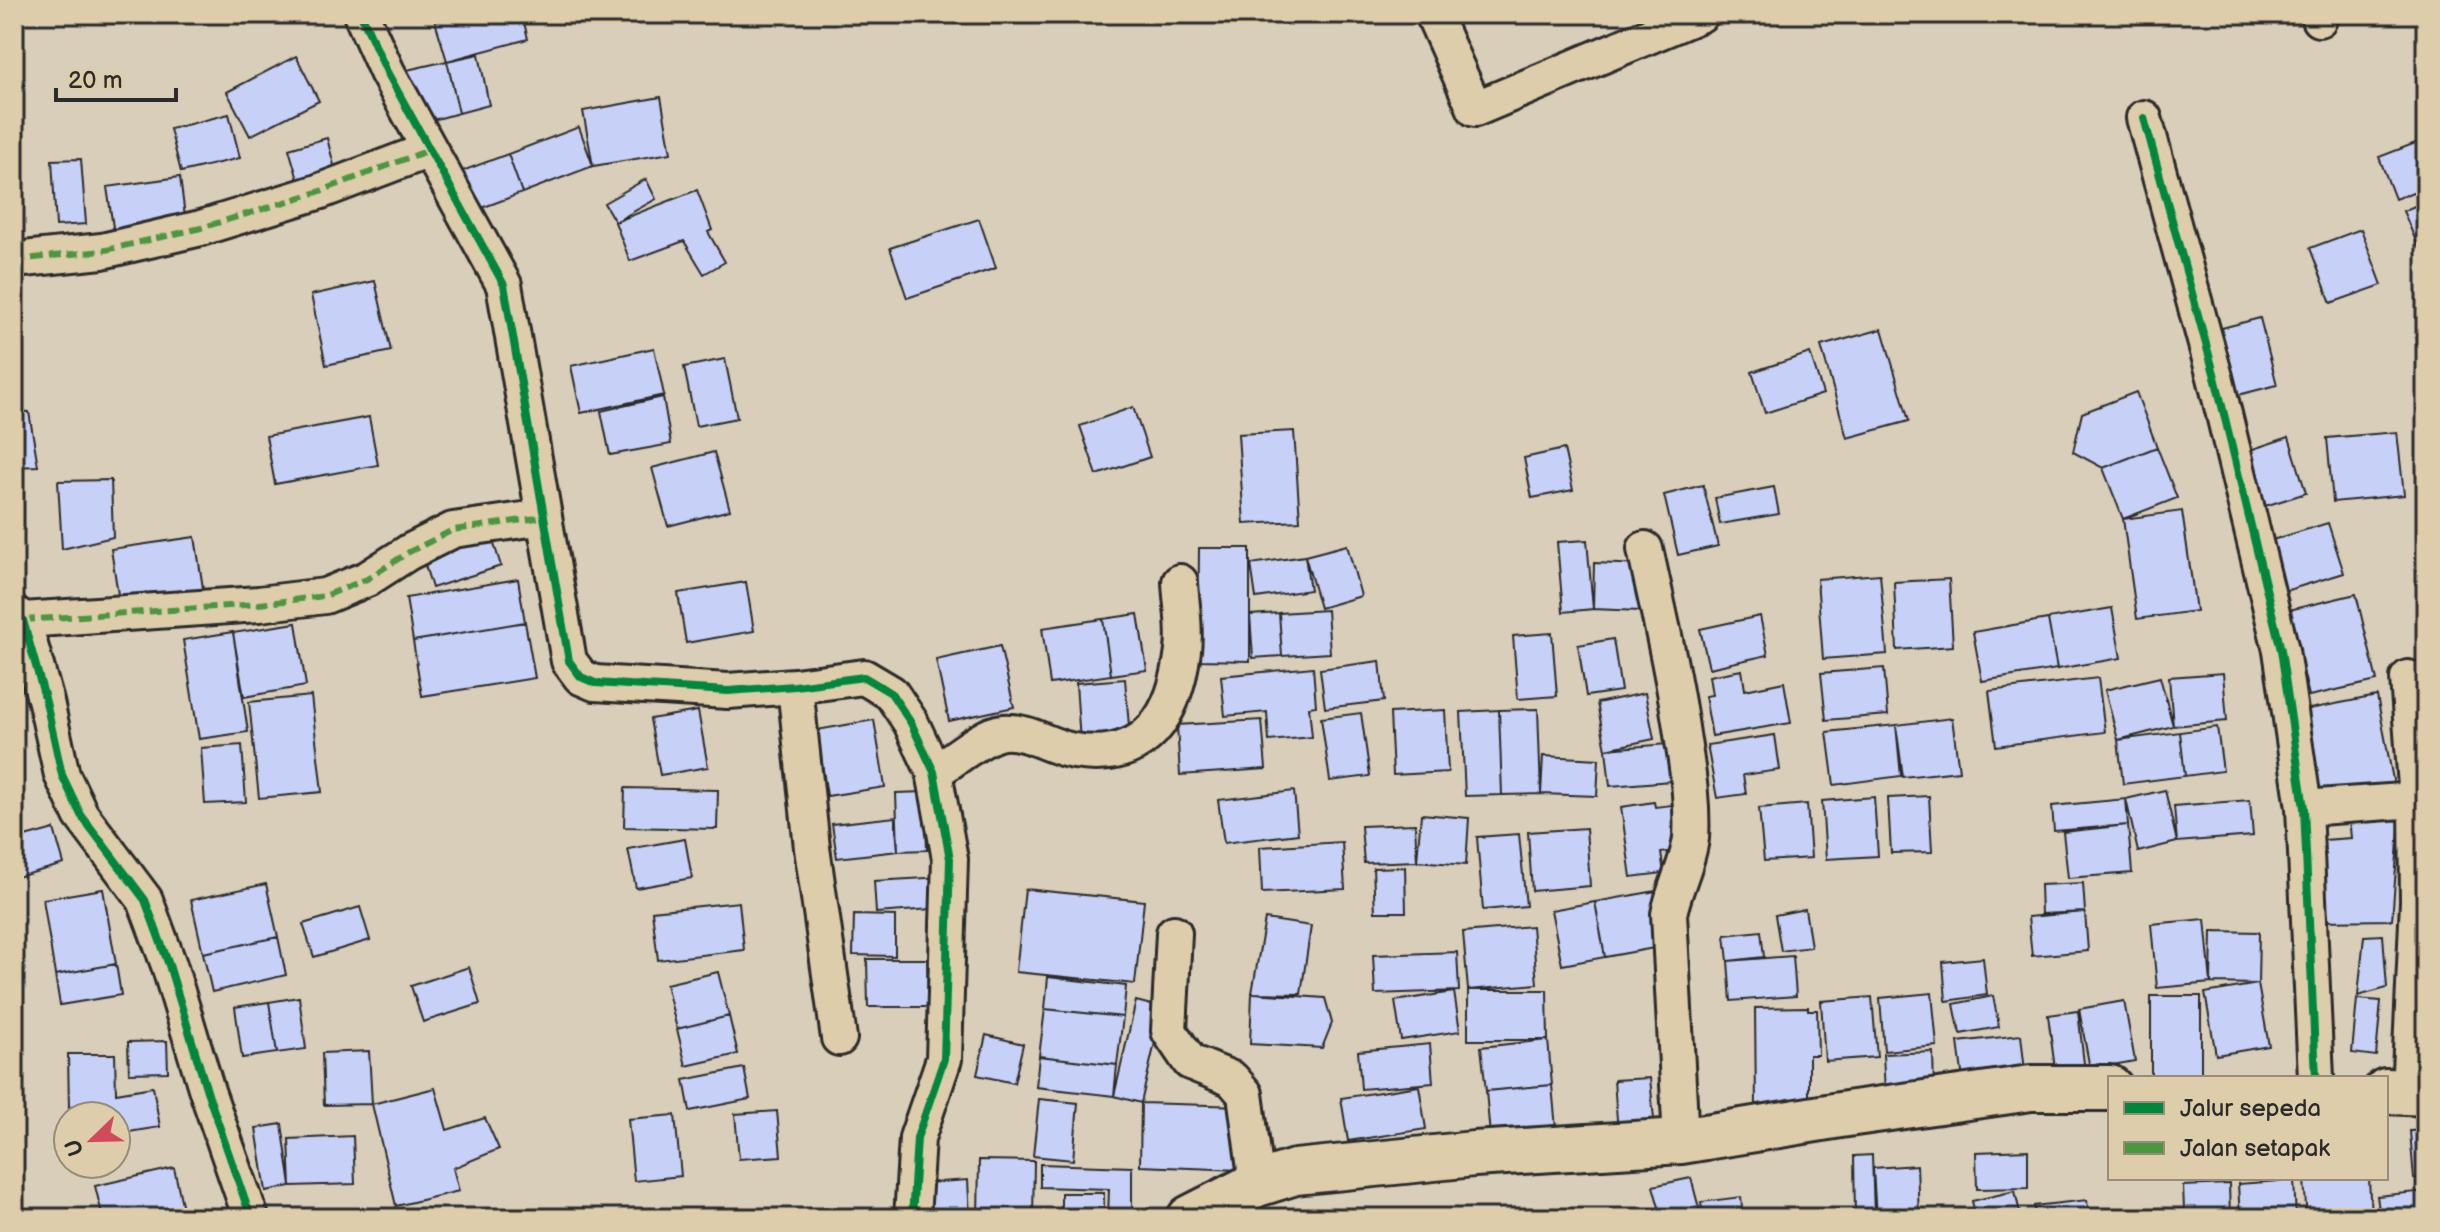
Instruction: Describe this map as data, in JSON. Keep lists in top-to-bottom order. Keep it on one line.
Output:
{"legend":["Jalur sepeda","Jalan setapak"],"scale_bar":"20 m","north":"bottom left"}
